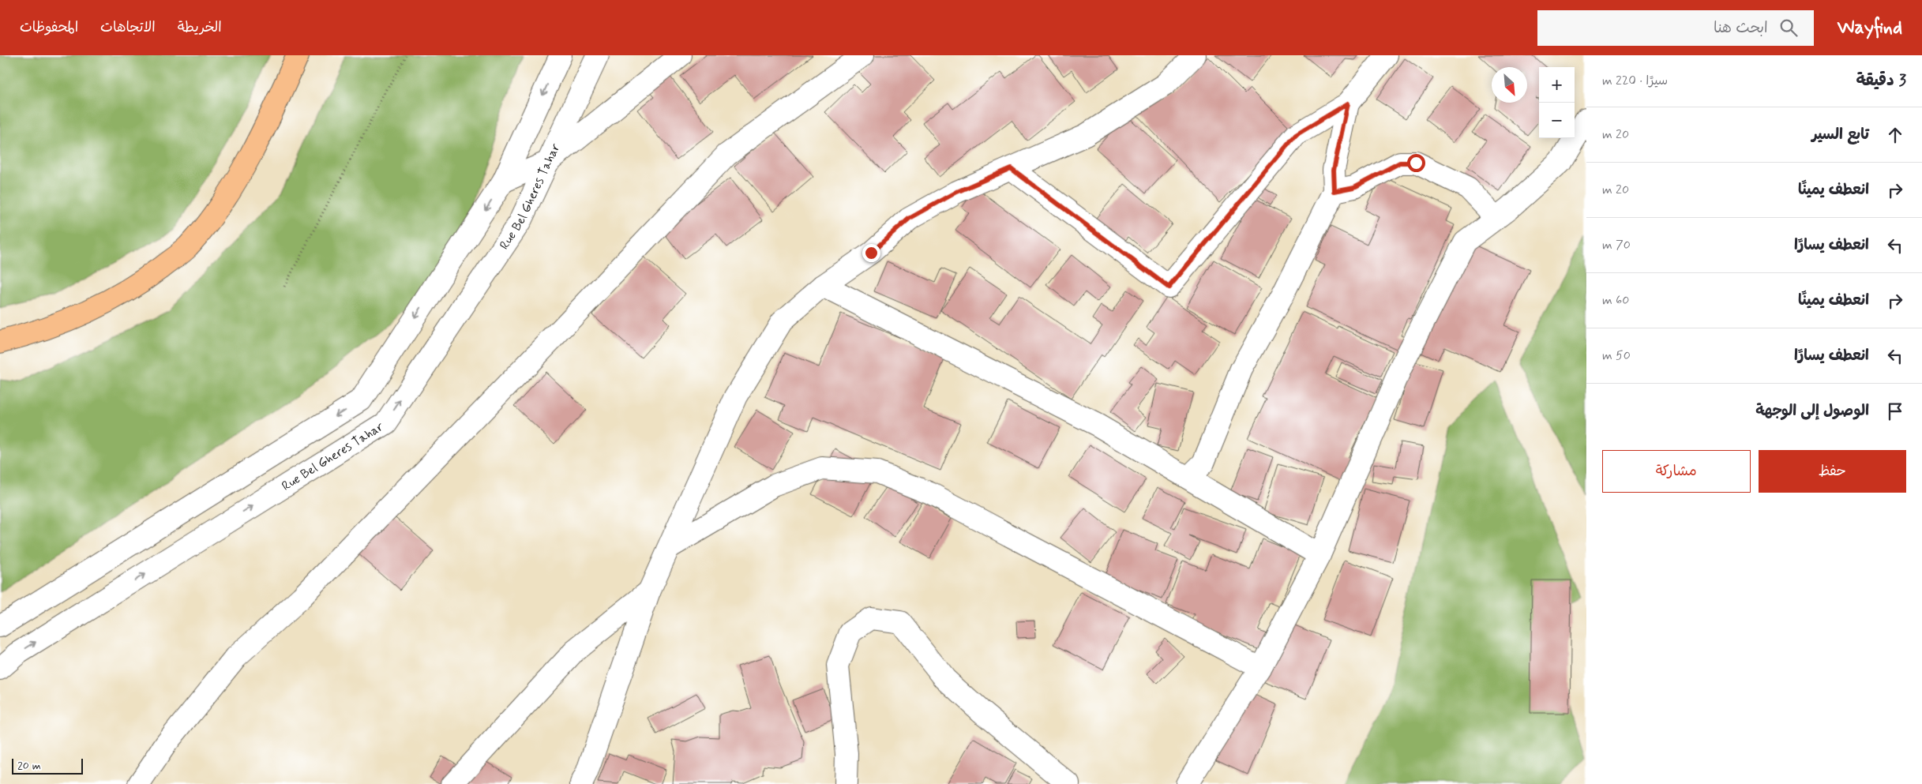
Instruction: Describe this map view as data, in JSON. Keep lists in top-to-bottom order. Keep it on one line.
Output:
{"streets":{"street":["Rue Bel Gheres Tahar"]},"scale_bar":"20 m","north":"bottom right","page":{"header":"Wayfind","search":"ابحث هنا","nav":["الخريطة","الاتجاهات","المحفوظات"],"heading":["3 دقيقة","سيرًا · 220 m"],"map_buttons":["+","−"],"list":[["تابع السير","20 m"],["انعطف يمينًا","20 m"],["انعطف يسارًا","70 m"],["انعطف يمينًا","60 m"],["انعطف يسارًا","50 m"],"الوصول إلى الوجهة"],"buttons":["حفظ","مشاركة"],"scale":"20 m"}}
